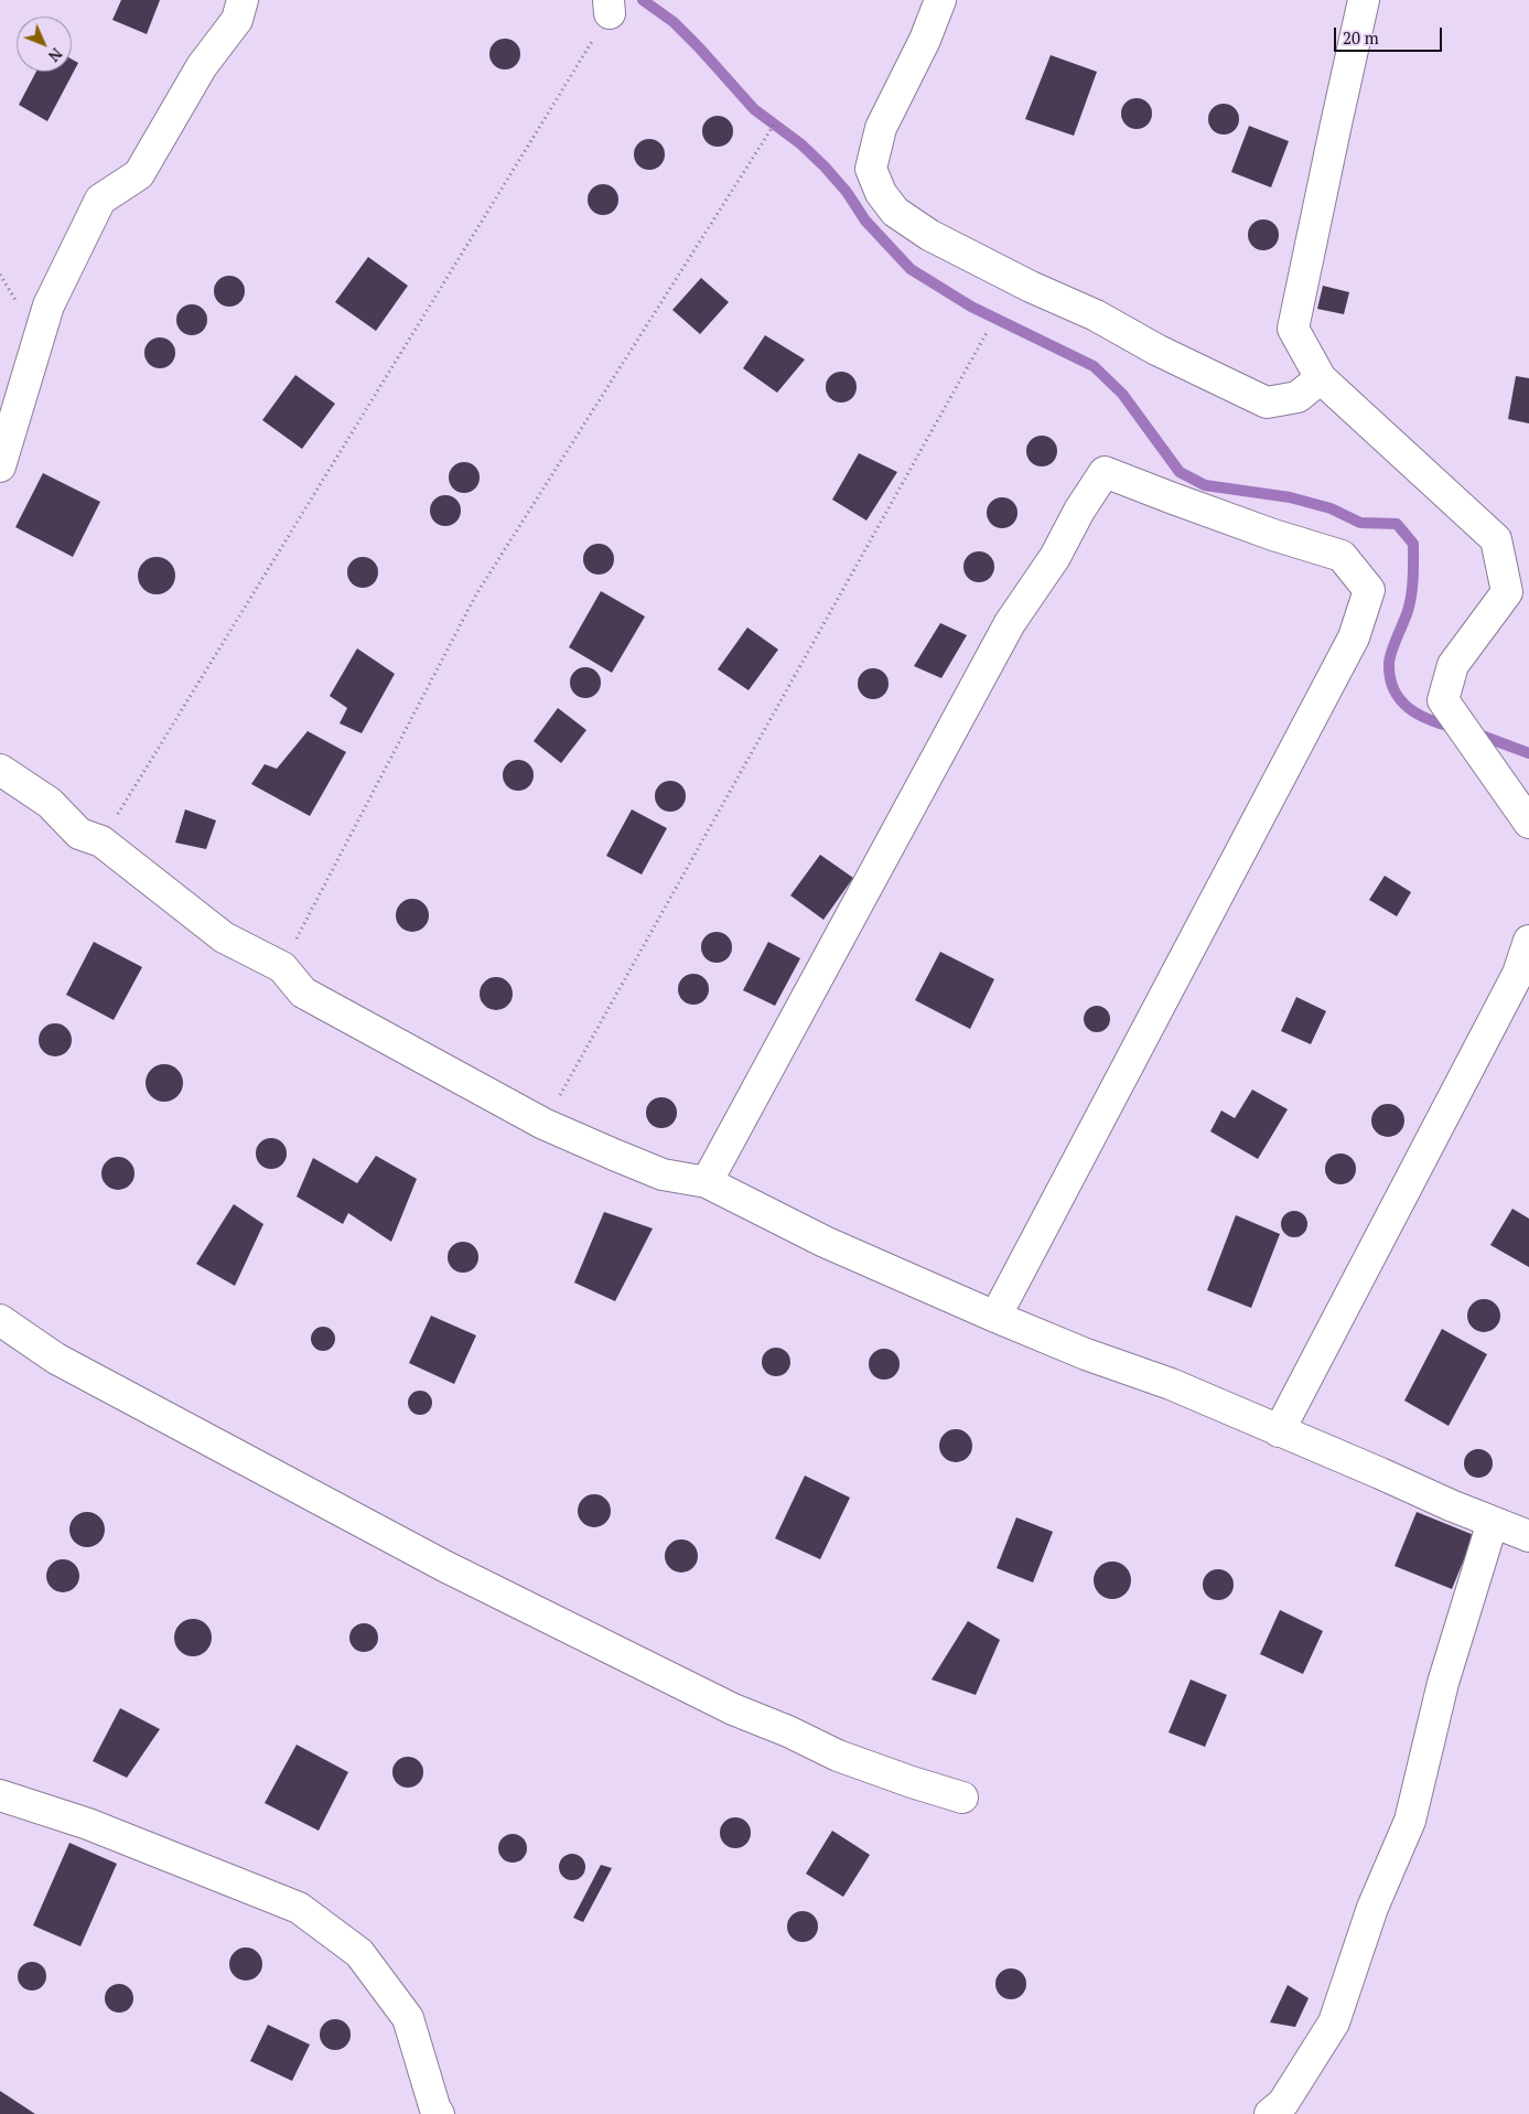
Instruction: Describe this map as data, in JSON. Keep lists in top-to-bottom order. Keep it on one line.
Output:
{"scale_bar":"20 m","north":"bottom right"}
